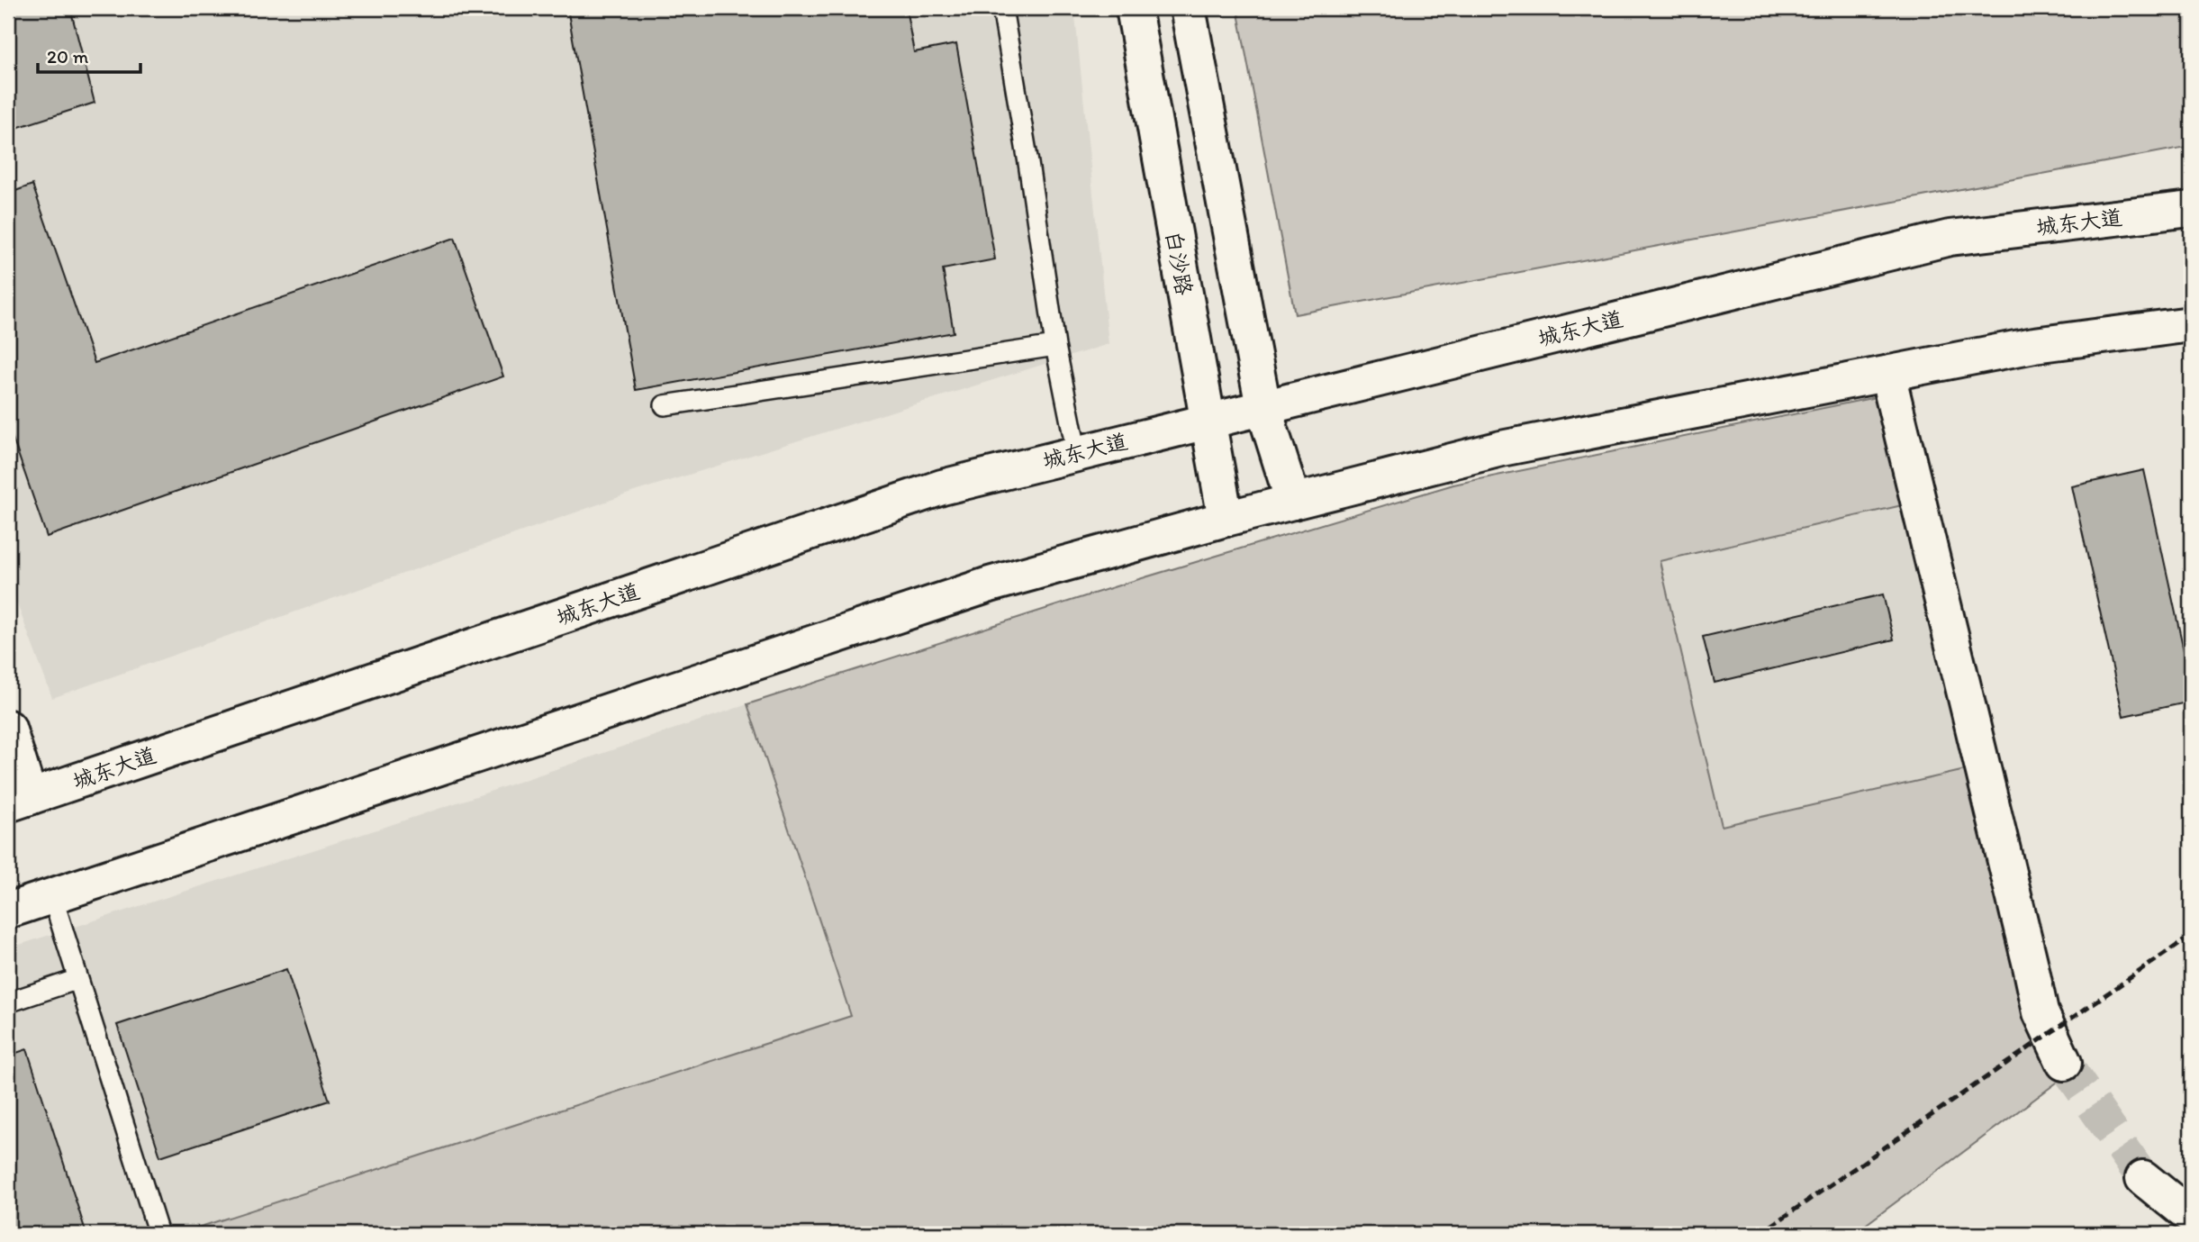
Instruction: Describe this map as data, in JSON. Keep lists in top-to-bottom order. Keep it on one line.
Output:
{"streets":{"main road":["城东大道","白沙路"]},"crossings":[["城东大道","白沙路"]],"scale_bar":"20 m"}
